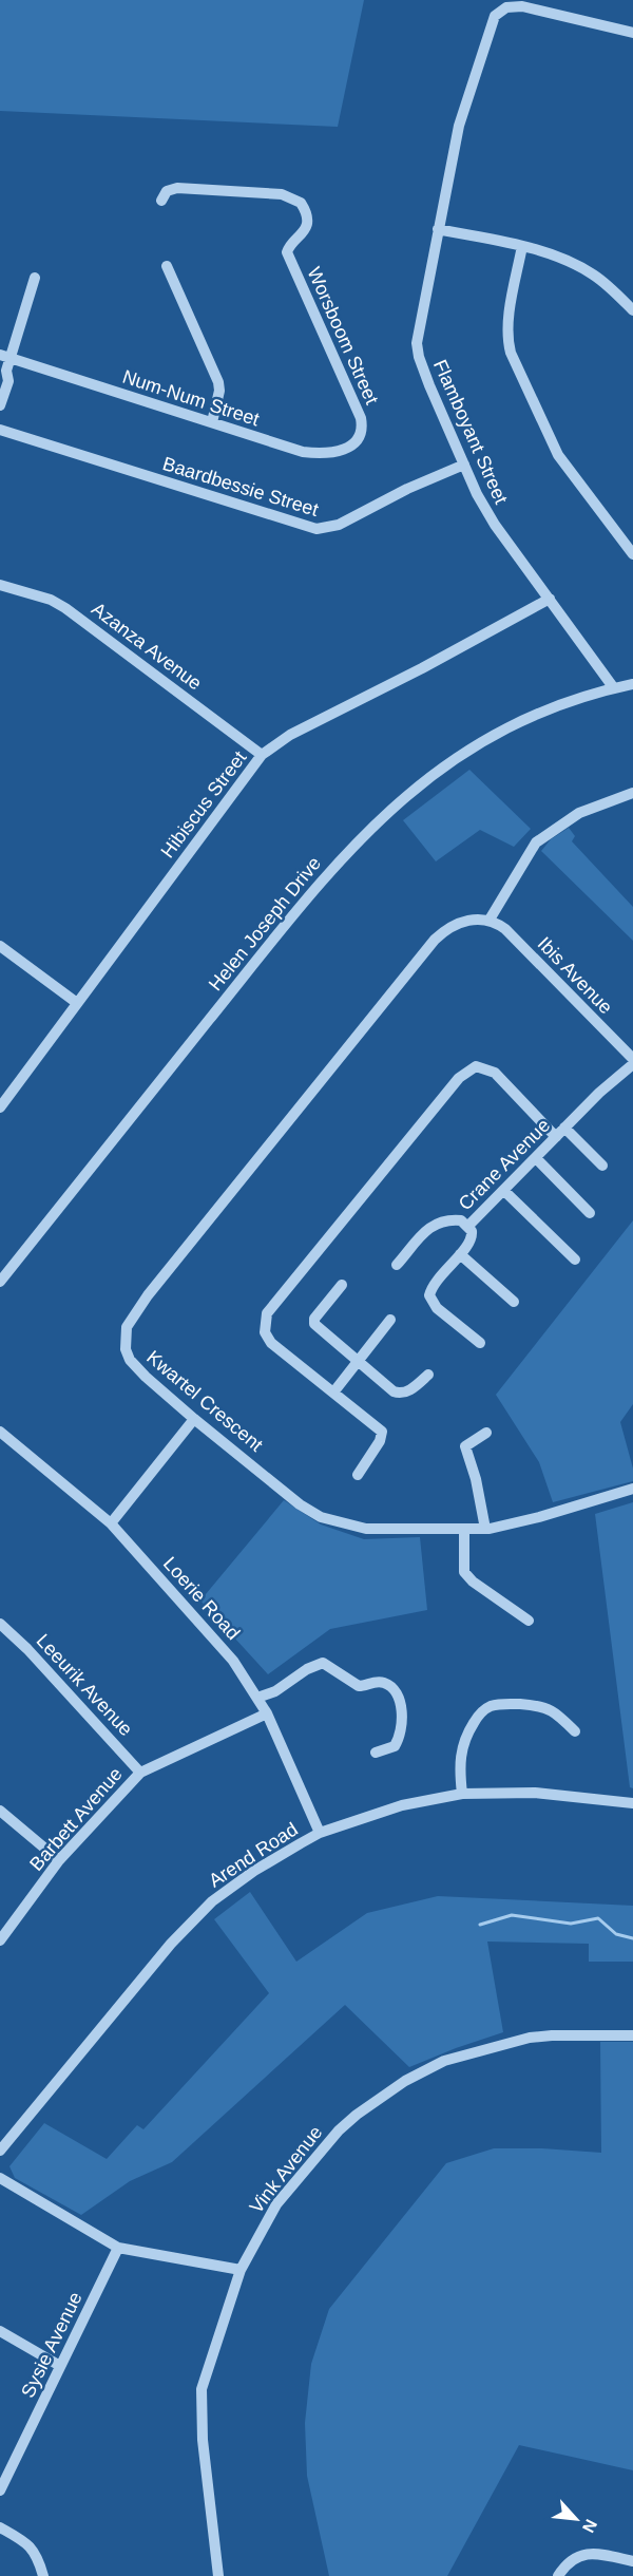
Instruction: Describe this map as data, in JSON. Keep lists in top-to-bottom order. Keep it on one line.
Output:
{"streets":{"street":["Worsboom Street","Num-Num Street","Flamboyant Street","Baardbessie Street","Azanza Avenue","Hibiscus Street","Helen Joseph Drive","Ibis Avenue","Crane Avenue","Kwartel Crescent","Loerie Road","Leeurik Avenue","Barbett Avenue","Arend Road","Vink Avenue","Sysie Avenue"]},"crossings":[["Worsboom Street","Num-Num Street"],["Flamboyant Street","Baardbessie Street"],["Flamboyant Street","Hibiscus Street"],["Flamboyant Street","Helen Joseph Drive"],["Azanza Avenue","Hibiscus Street"],["Ibis Avenue","Kwartel Crescent"],["Loerie Road","Barbett Avenue"],["Loerie Road","Arend Road"],["Leeurik Avenue","Barbett Avenue"]],"north":"bottom right"}
